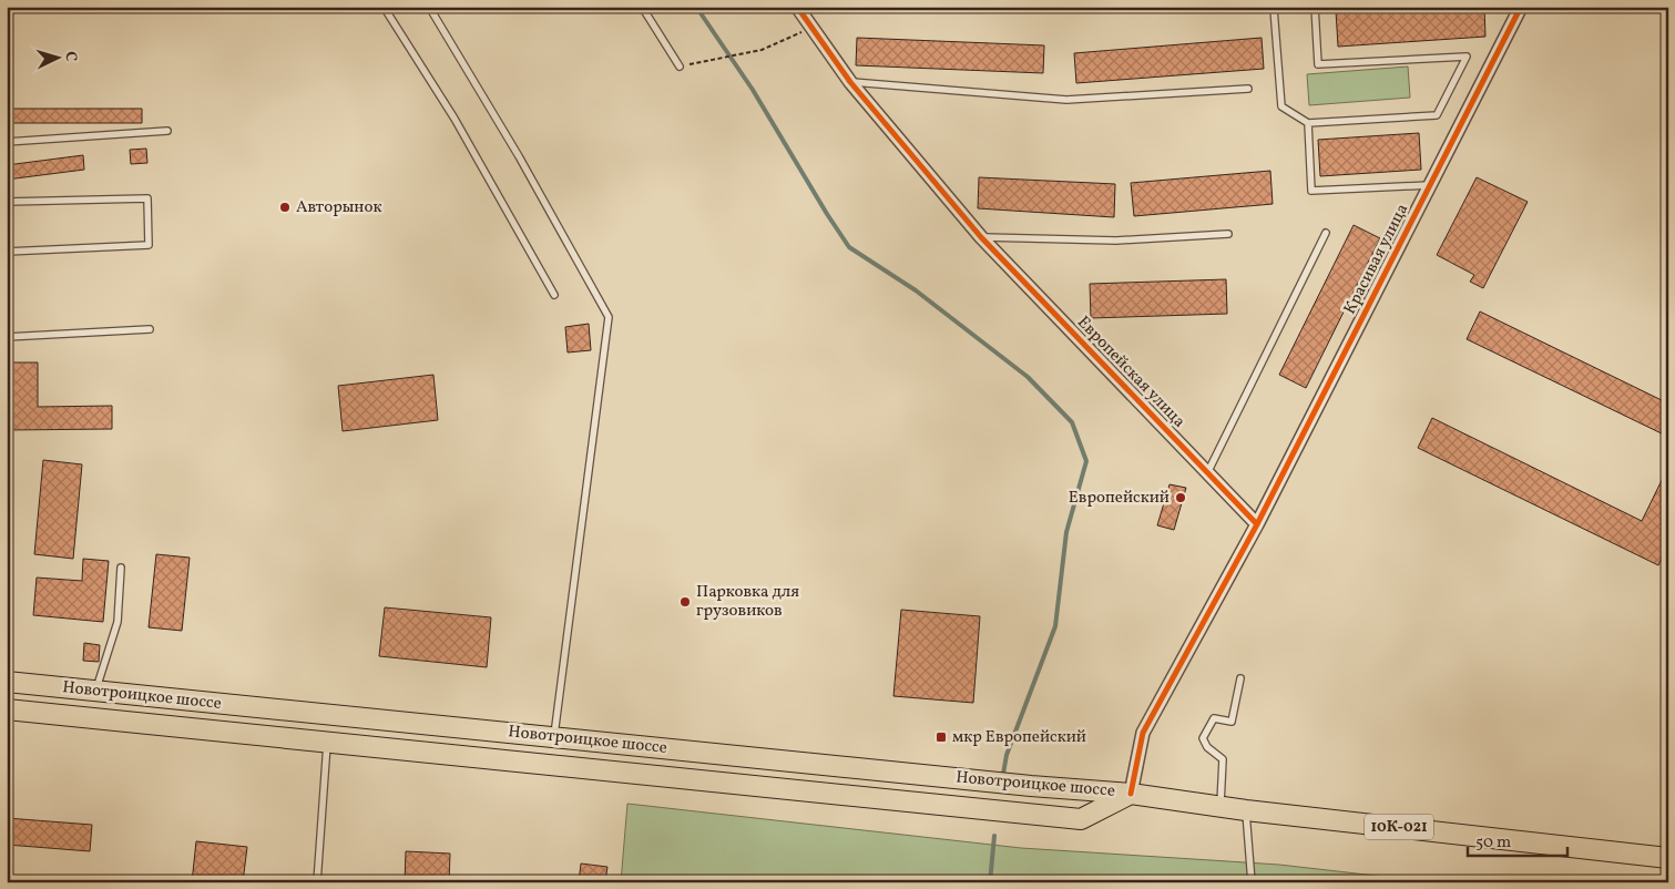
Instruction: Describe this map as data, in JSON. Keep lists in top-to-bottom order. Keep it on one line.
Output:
{"streets":{"main road":["Новотроицкое шоссе","10К-021"],"street":["Красивая улица","Европейская улица"]},"crossings":[["Красивая улица","Европейская улица"],["Новотроицкое шоссе","10К-021"]],"places":{"other":["Авторынок","Европейский","Парковка для грузовиков"],"transit":["мкр Европейский"]},"scale_bar":"50 m","north":"right"}
